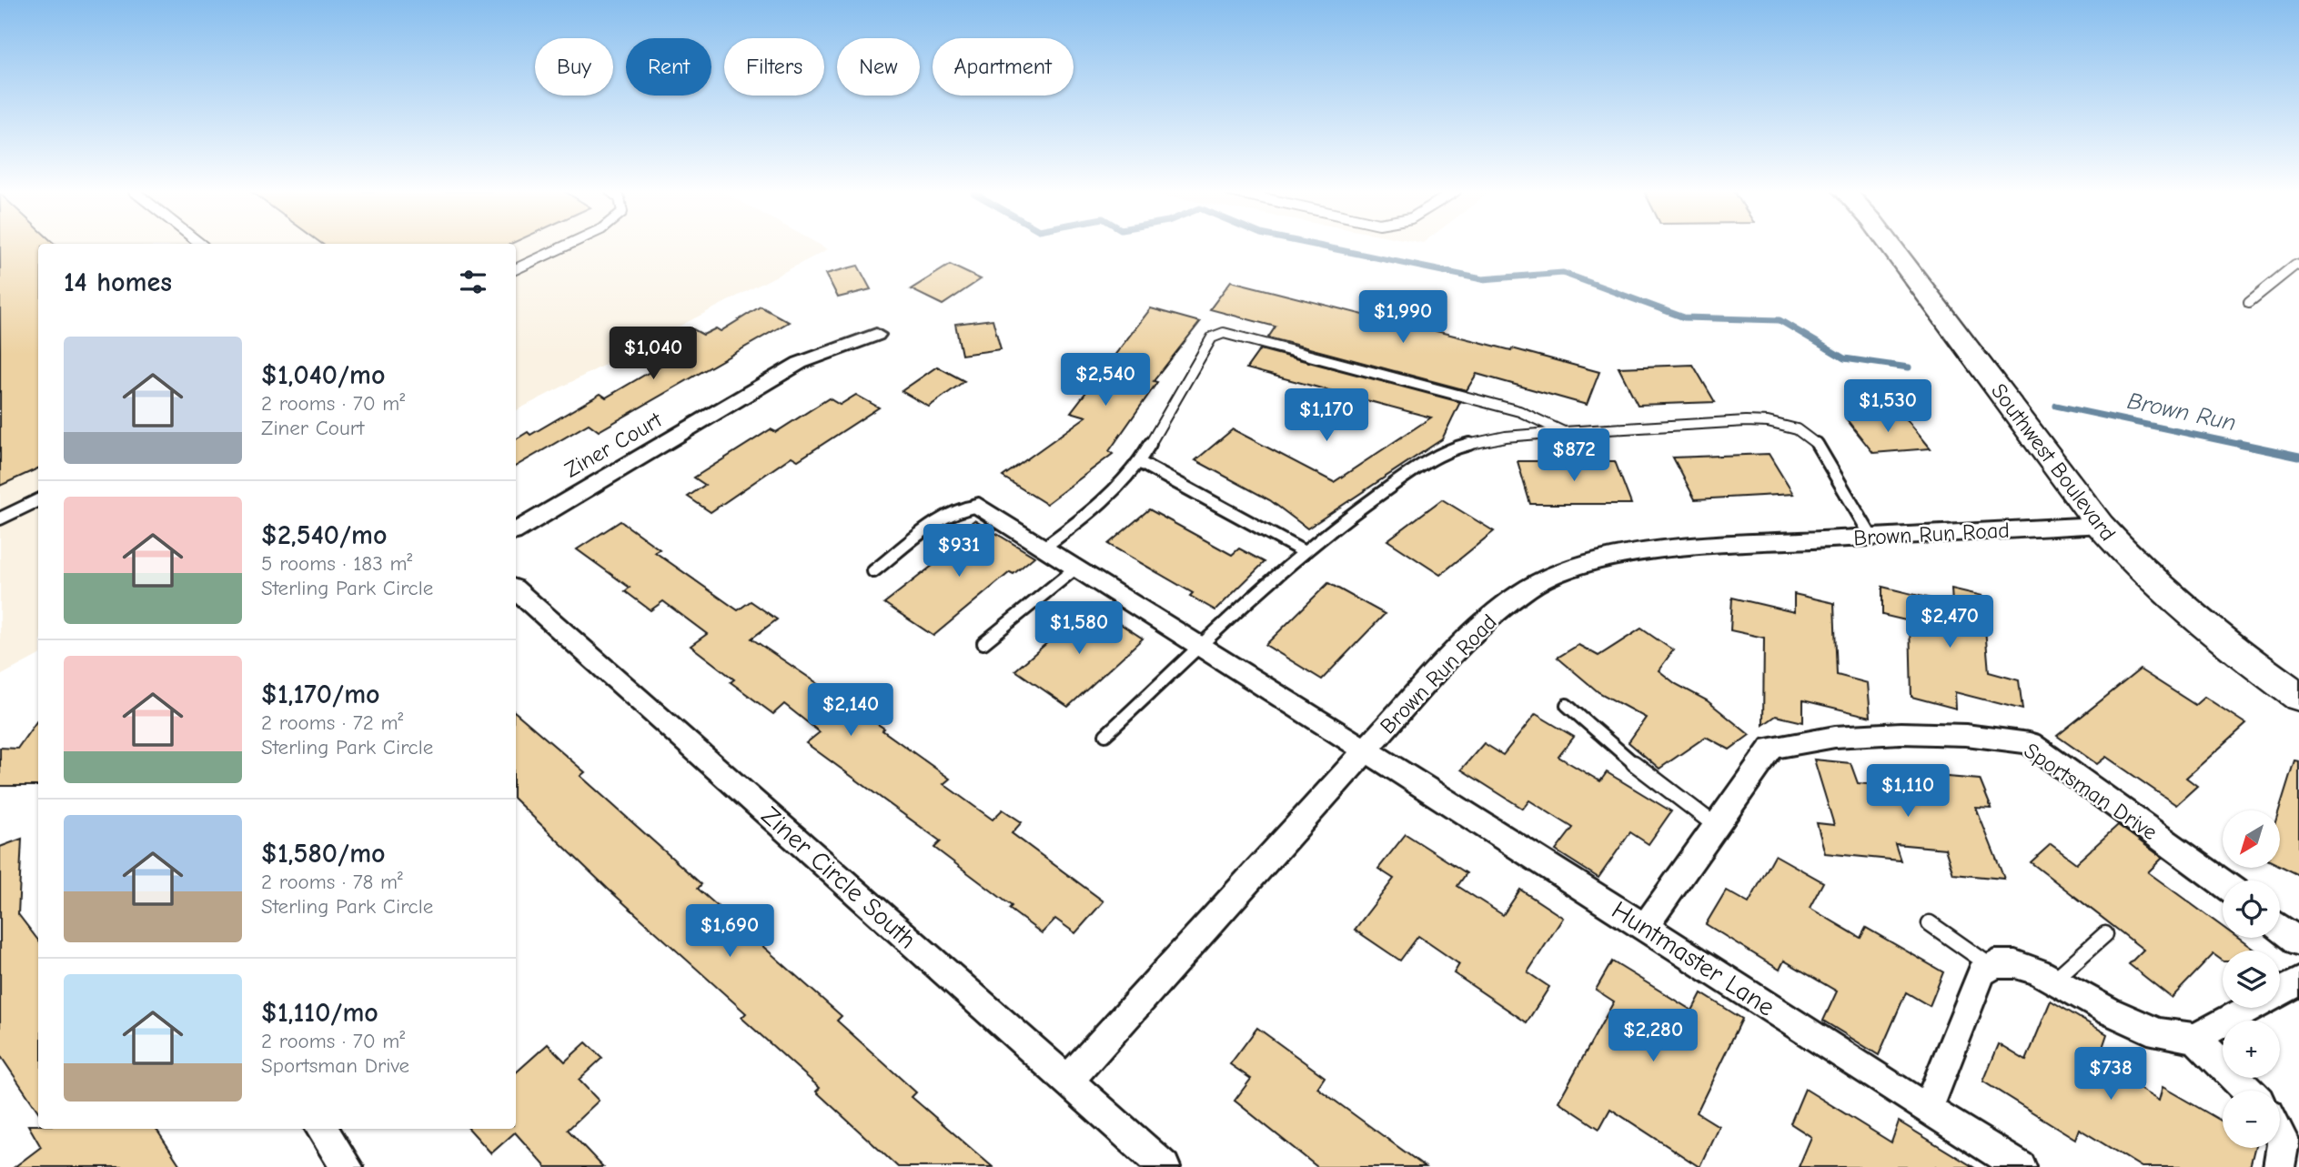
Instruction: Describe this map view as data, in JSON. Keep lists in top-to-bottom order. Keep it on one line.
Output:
{"streets":{"street":["Ziner Court","Southwest Boulevard","Brown Run Road","Sportsman Drive","Ziner Circle South","Huntmaster Lane"]},"crossings":[["Southwest Boulevard","Brown Run Road"],["Brown Run Road","Ziner Circle South"],["Brown Run Road","Huntmaster Lane"],["Sportsman Drive","Huntmaster Lane"]],"water":["Brown Run"],"north":"bottom left","page":{"chip":["Buy","Rent","Filters","New","Apartment"],"heading":"14 homes","price":["$1,990","$1,040","$2,540","$1,530","$1,170","$872","$931","$2,470","$1,580","$2,140","$1,110","$1,690","$2,280","$738"],"list":[{"name":"$1,040/mo","note":"2 rooms · 70 m² · Ziner Court"},{"name":"$2,540/mo","note":"5 rooms · 183 m² · Sterling Park Circle"},{"name":"$1,170/mo","note":"2 rooms · 72 m² · Sterling Park Circle"},{"name":"$1,580/mo","note":"2 rooms · 78 m² · Sterling Park Circle"},{"name":"$1,110/mo","note":"2 rooms · 70 m² · Sportsman Drive"}],"map_buttons":["+","−"]}}
